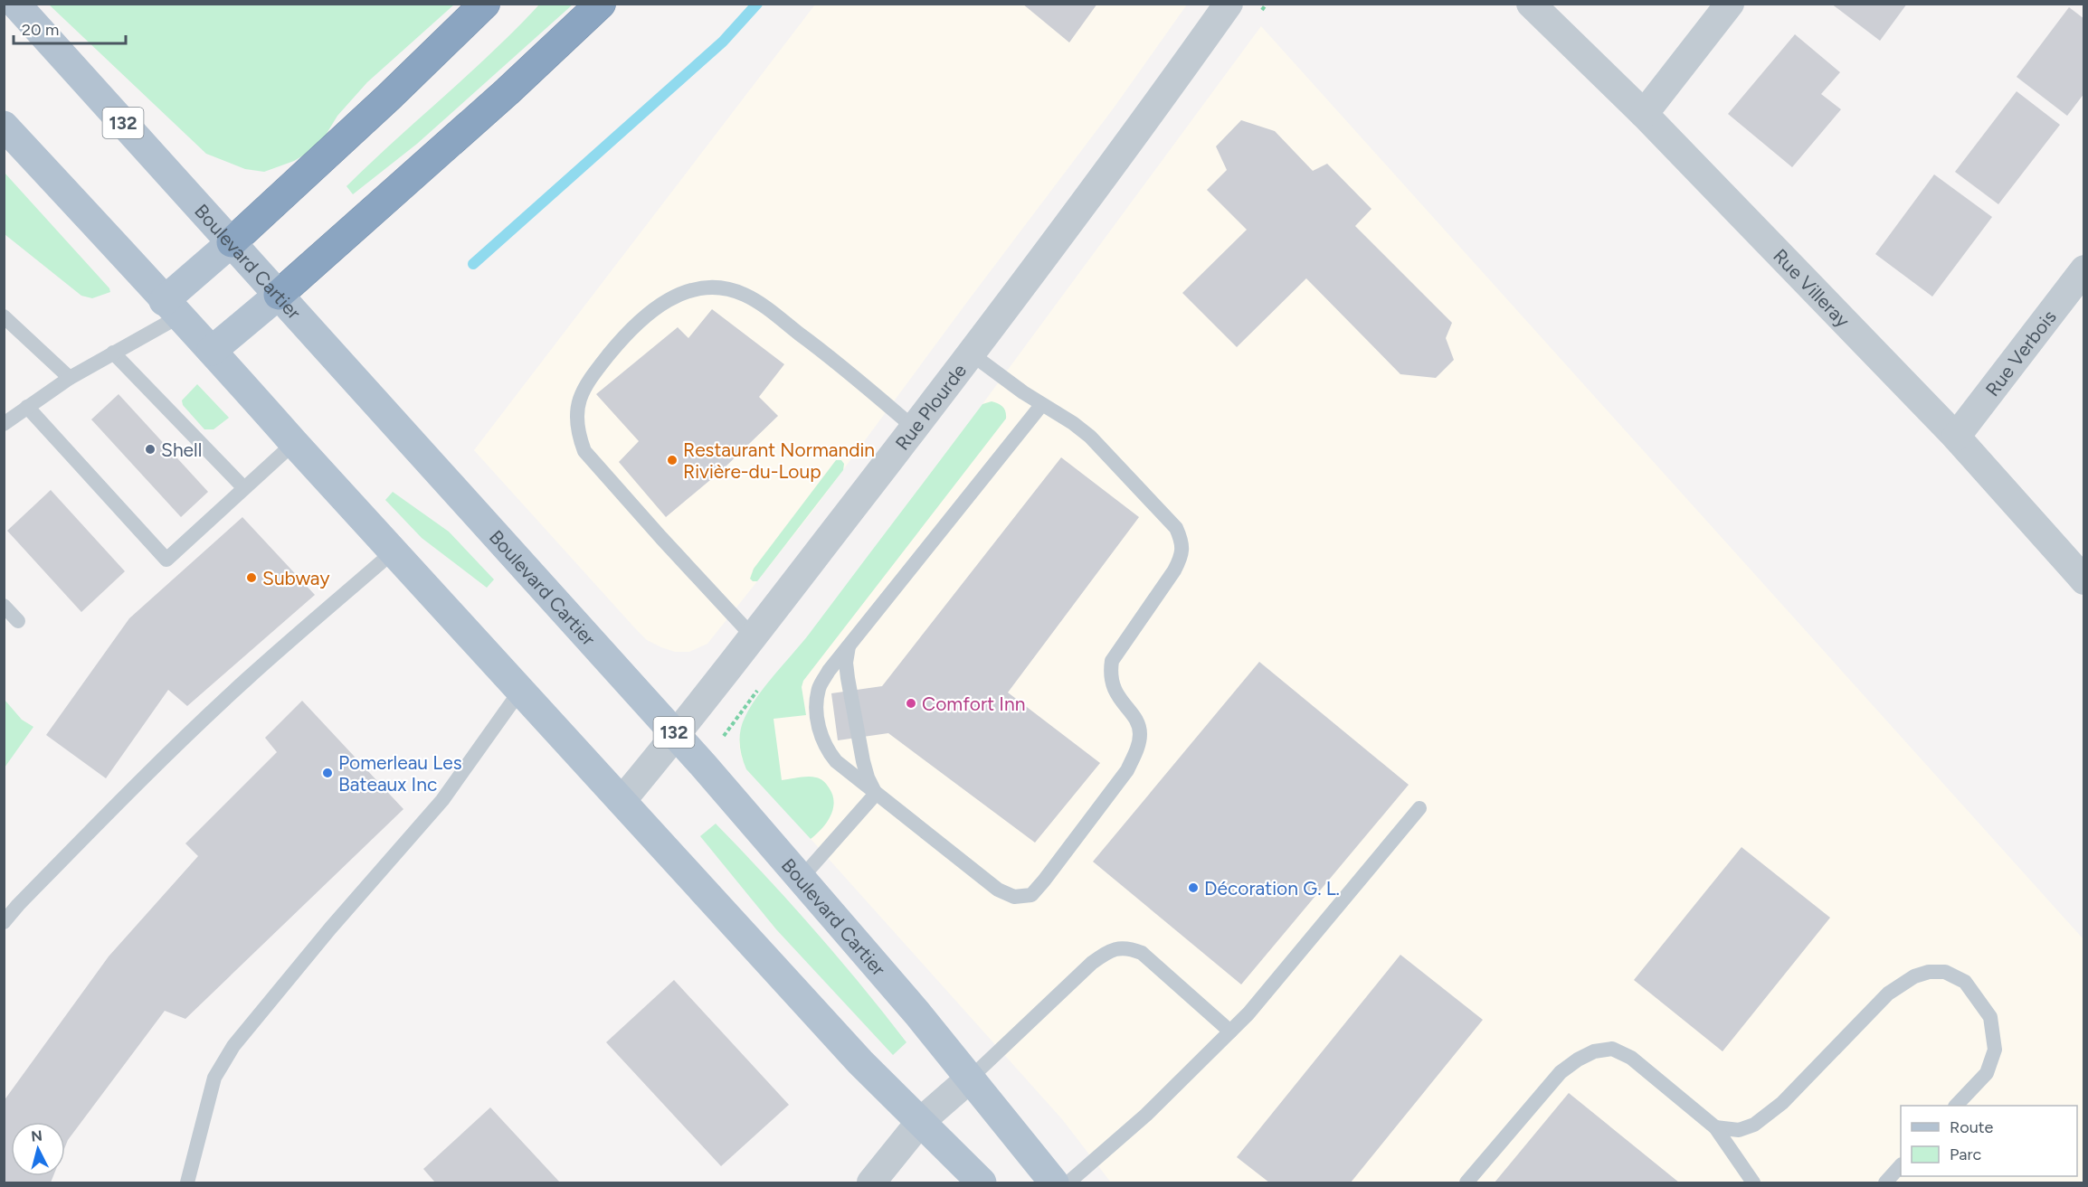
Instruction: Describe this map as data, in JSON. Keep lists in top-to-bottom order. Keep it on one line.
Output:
{"streets":{"main road":["132","Boulevard Cartier"],"street":["Rue Villeray","Rue Verbois","Rue Plourde"]},"crossings":[["Boulevard Cartier","Rue Plourde"],["Rue Villeray","Rue Verbois"]],"places":["Shell","Restaurant Normandin Rivière-du-Loup","Subway","Comfort Inn","Pomerleau Les Bateaux Inc","Décoration G. L."],"legend":["Route","Parc"],"scale_bar":"20 m","north":"top"}
